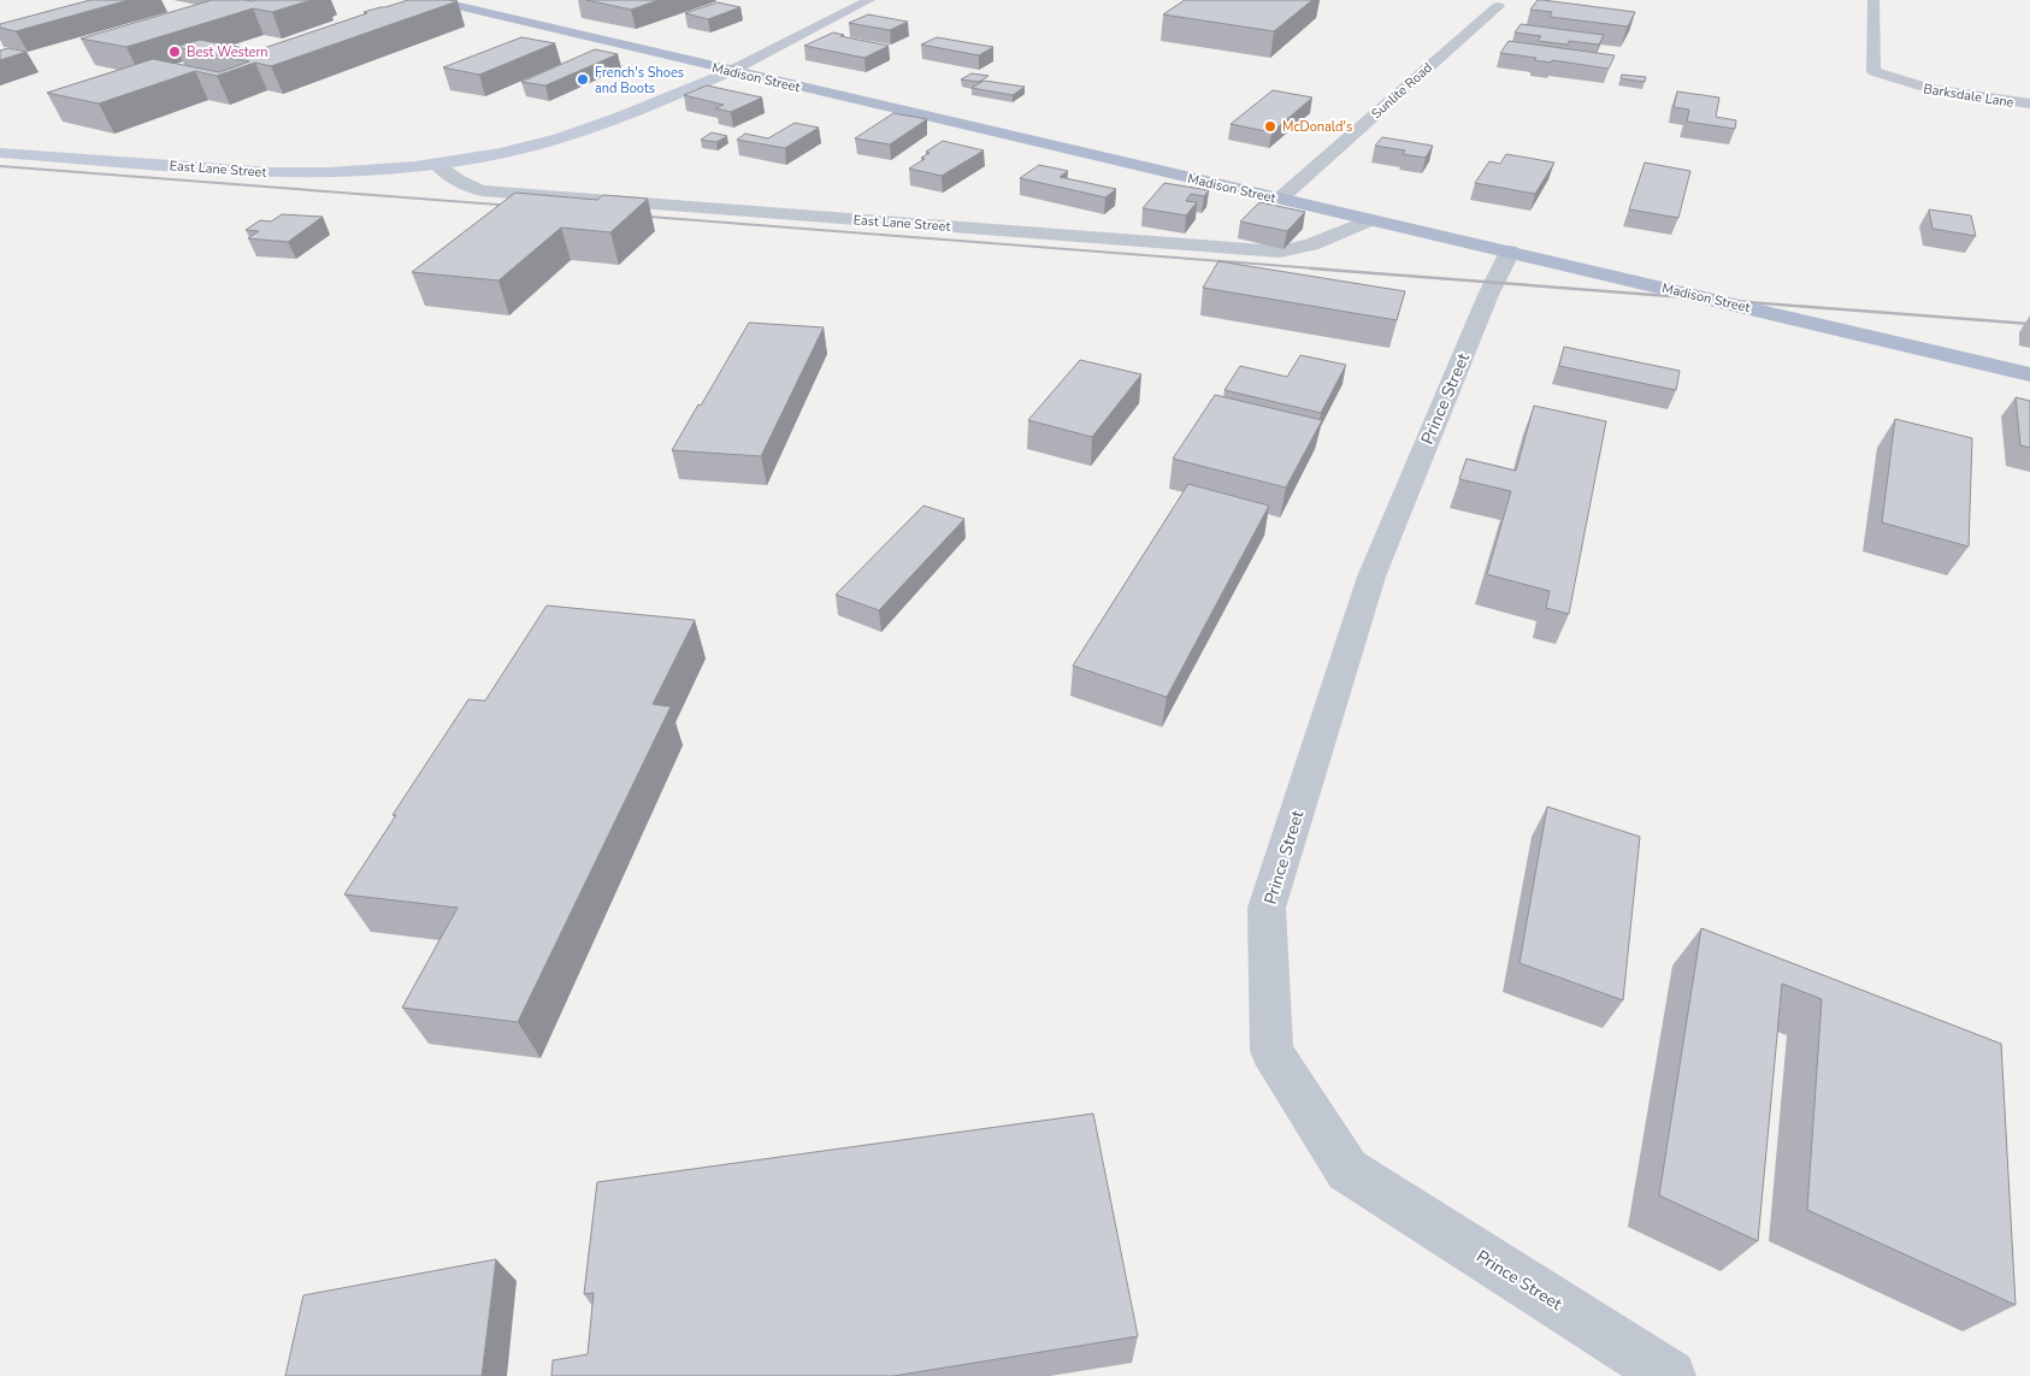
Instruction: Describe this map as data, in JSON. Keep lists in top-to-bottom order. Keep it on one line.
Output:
{"streets":{"main road":["Madison Street"],"street":["Sunlite Road","Barksdale Lane","East Lane Street","Prince Street"]},"crossings":[["Madison Street","Sunlite Road"],["Madison Street","East Lane Street"],["Madison Street","Prince Street"]],"places":["Best Western","French's Shoes and Boots","McDonald's"]}
